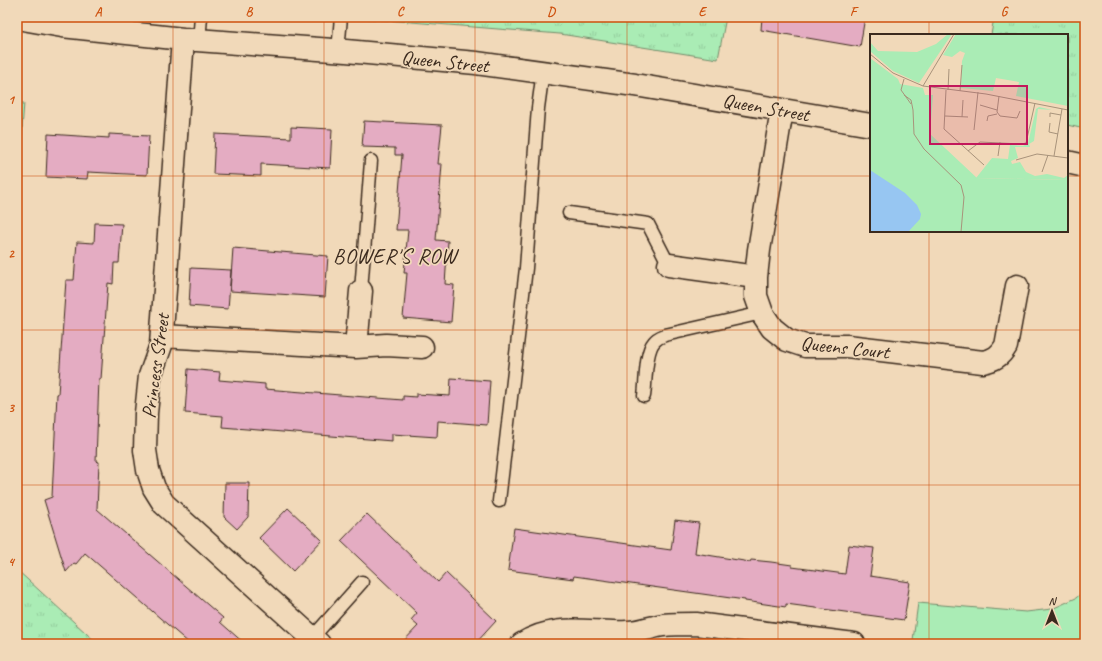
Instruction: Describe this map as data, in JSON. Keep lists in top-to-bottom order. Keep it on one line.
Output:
{"streets":{"street":["Queen Street","Queens Court","Princess Street"]},"crossings":[["Queen Street","Queens Court"],["Queen Street","Princess Street"]],"districts":["BOWER'S ROW"],"north":"top","grid":{"columns":["A","B","C","D","E","F","G"],"rows":["1","2","3","4"]}}
